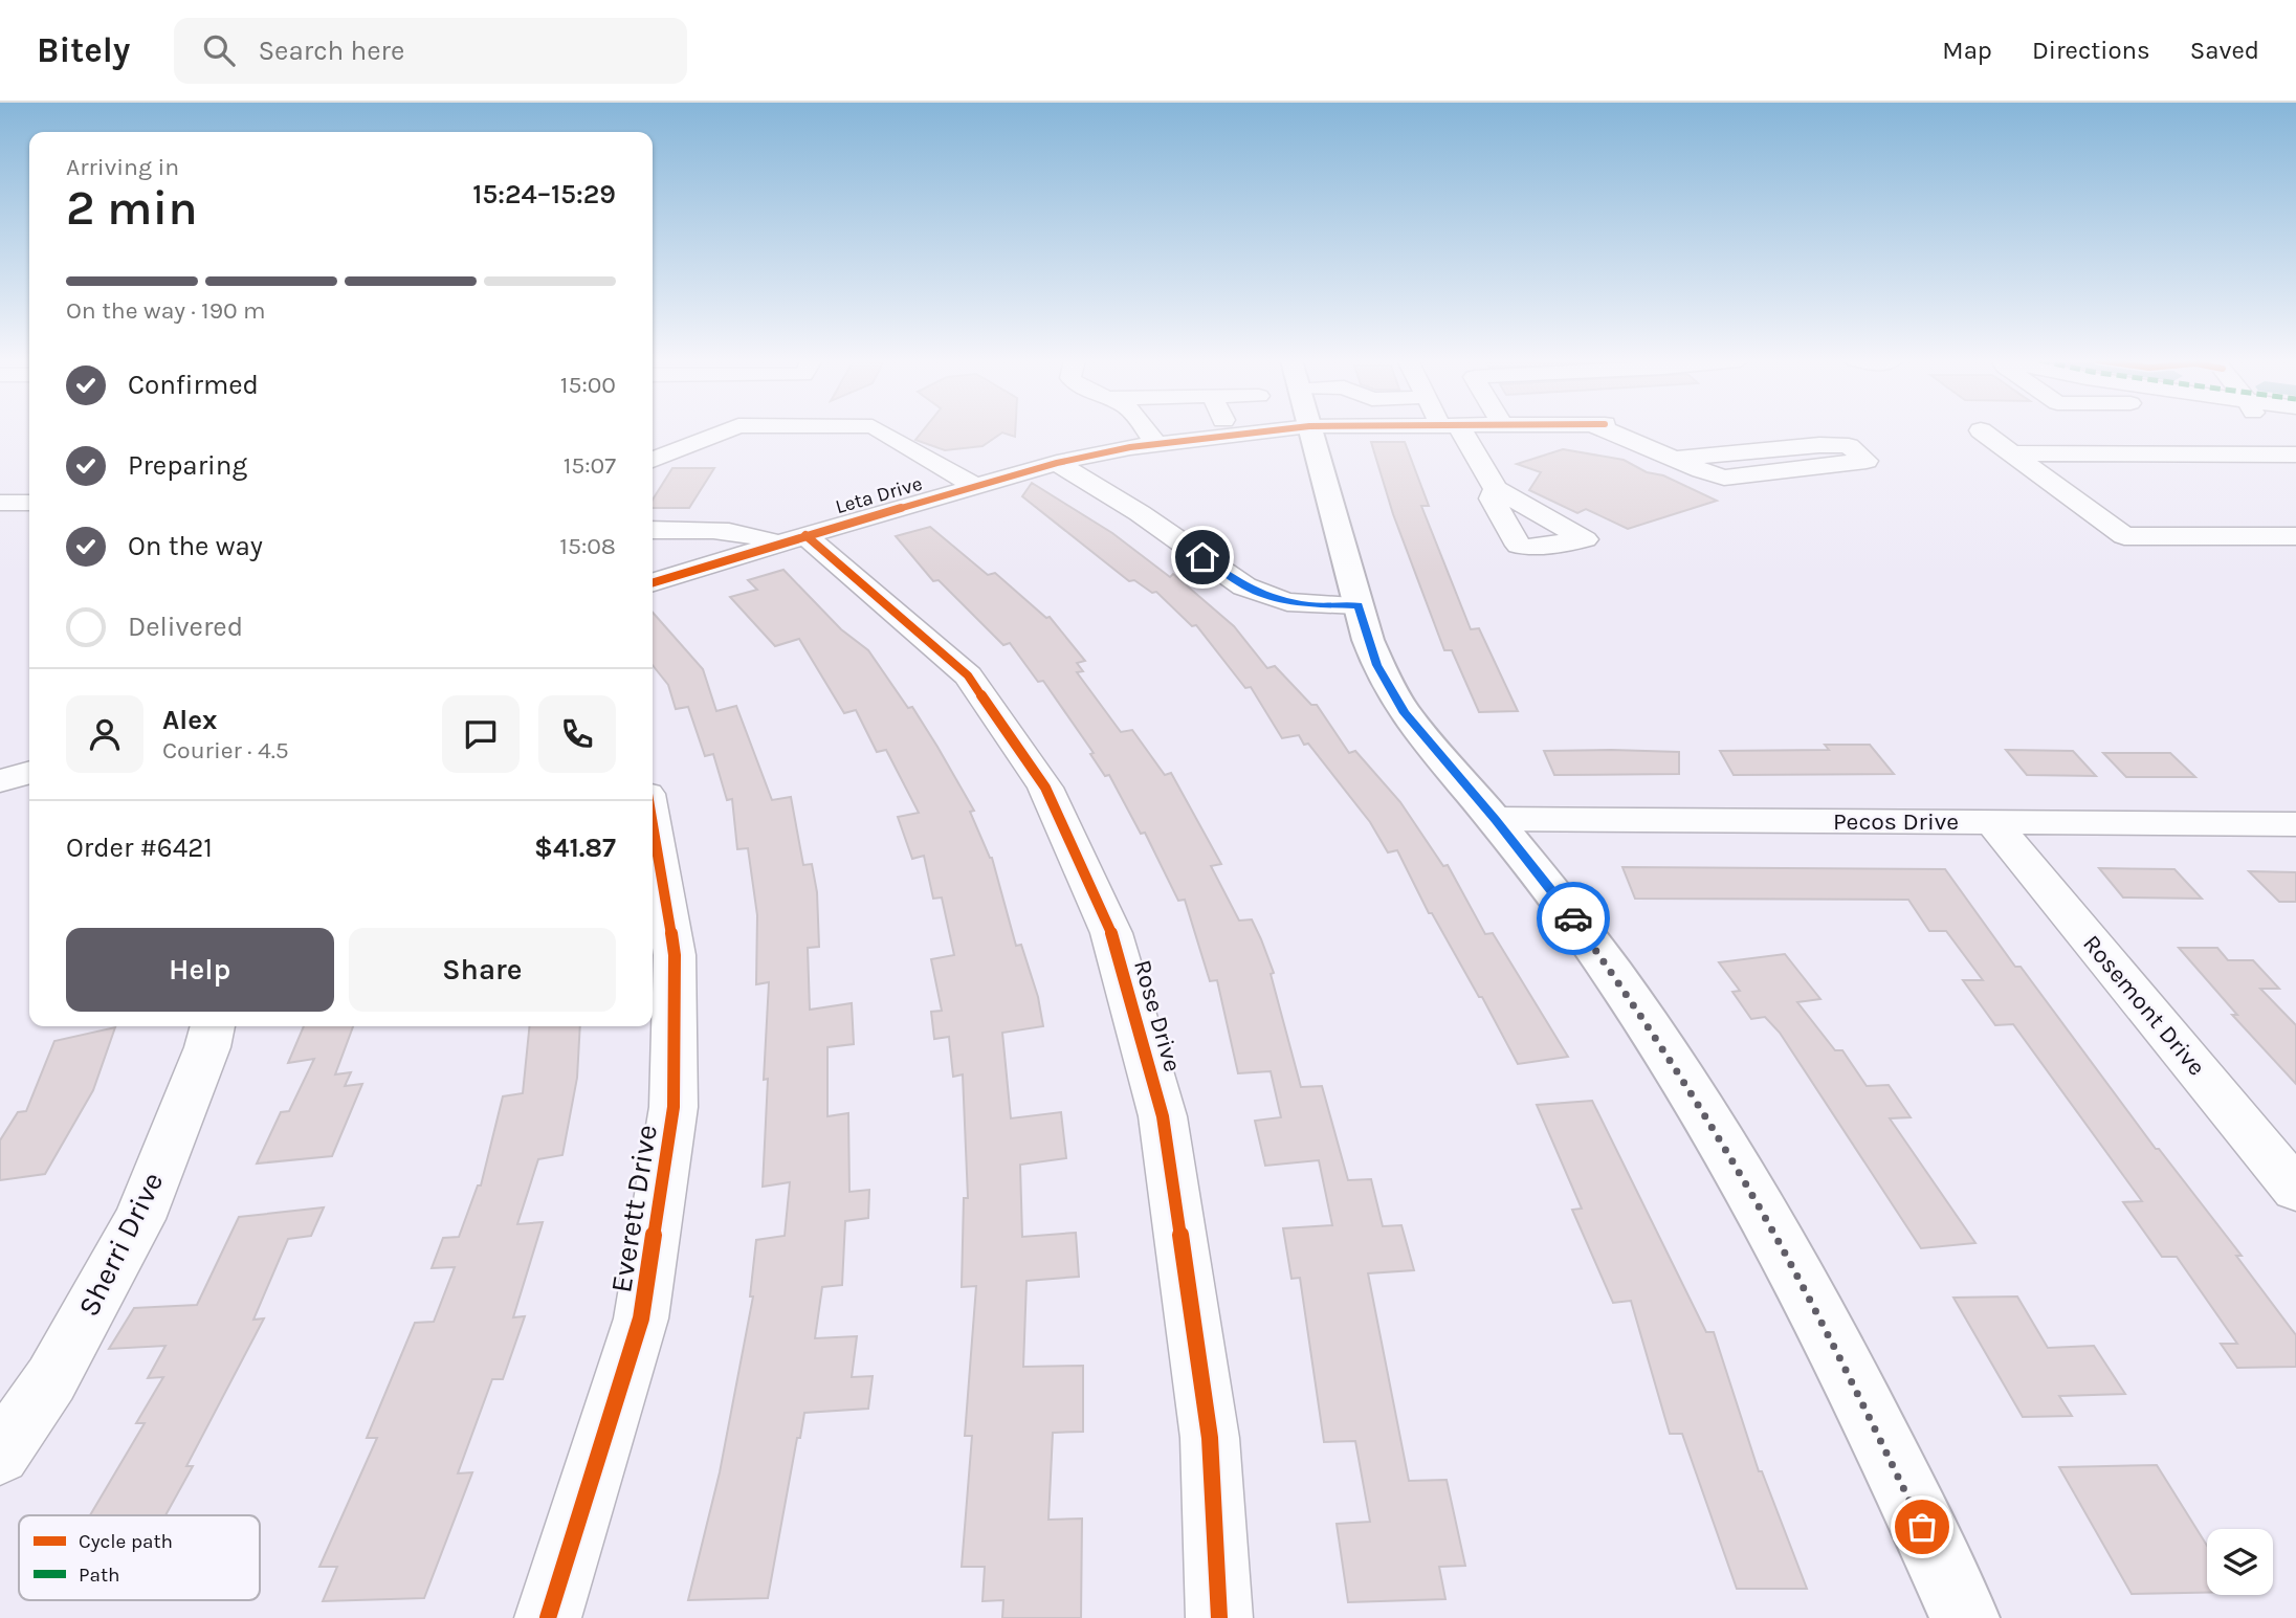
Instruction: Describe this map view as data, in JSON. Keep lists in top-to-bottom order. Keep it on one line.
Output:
{"streets":{"street":["Leta Drive","Pecos Drive","Rosemont Drive","Rose Drive","Everett Drive","Sherri Drive"]},"crossings":[["Leta Drive","Rose Drive"],["Pecos Drive","Rosemont Drive"]],"legend":["Cycle path","Path"],"page":{"header":"Bitely","search":"Search here","nav":["Map","Directions","Saved"],"heading":["2 min","Arriving in","15:24–15:29"],"panel":["Alex","Courier · 4.5","Order #6421","$41.87"],"bar":"On the way · 190 m","list":[["Confirmed","15:00"],["Preparing","15:07"],["On the way","15:08"],"Delivered"],"buttons":["Help","Share"]}}
